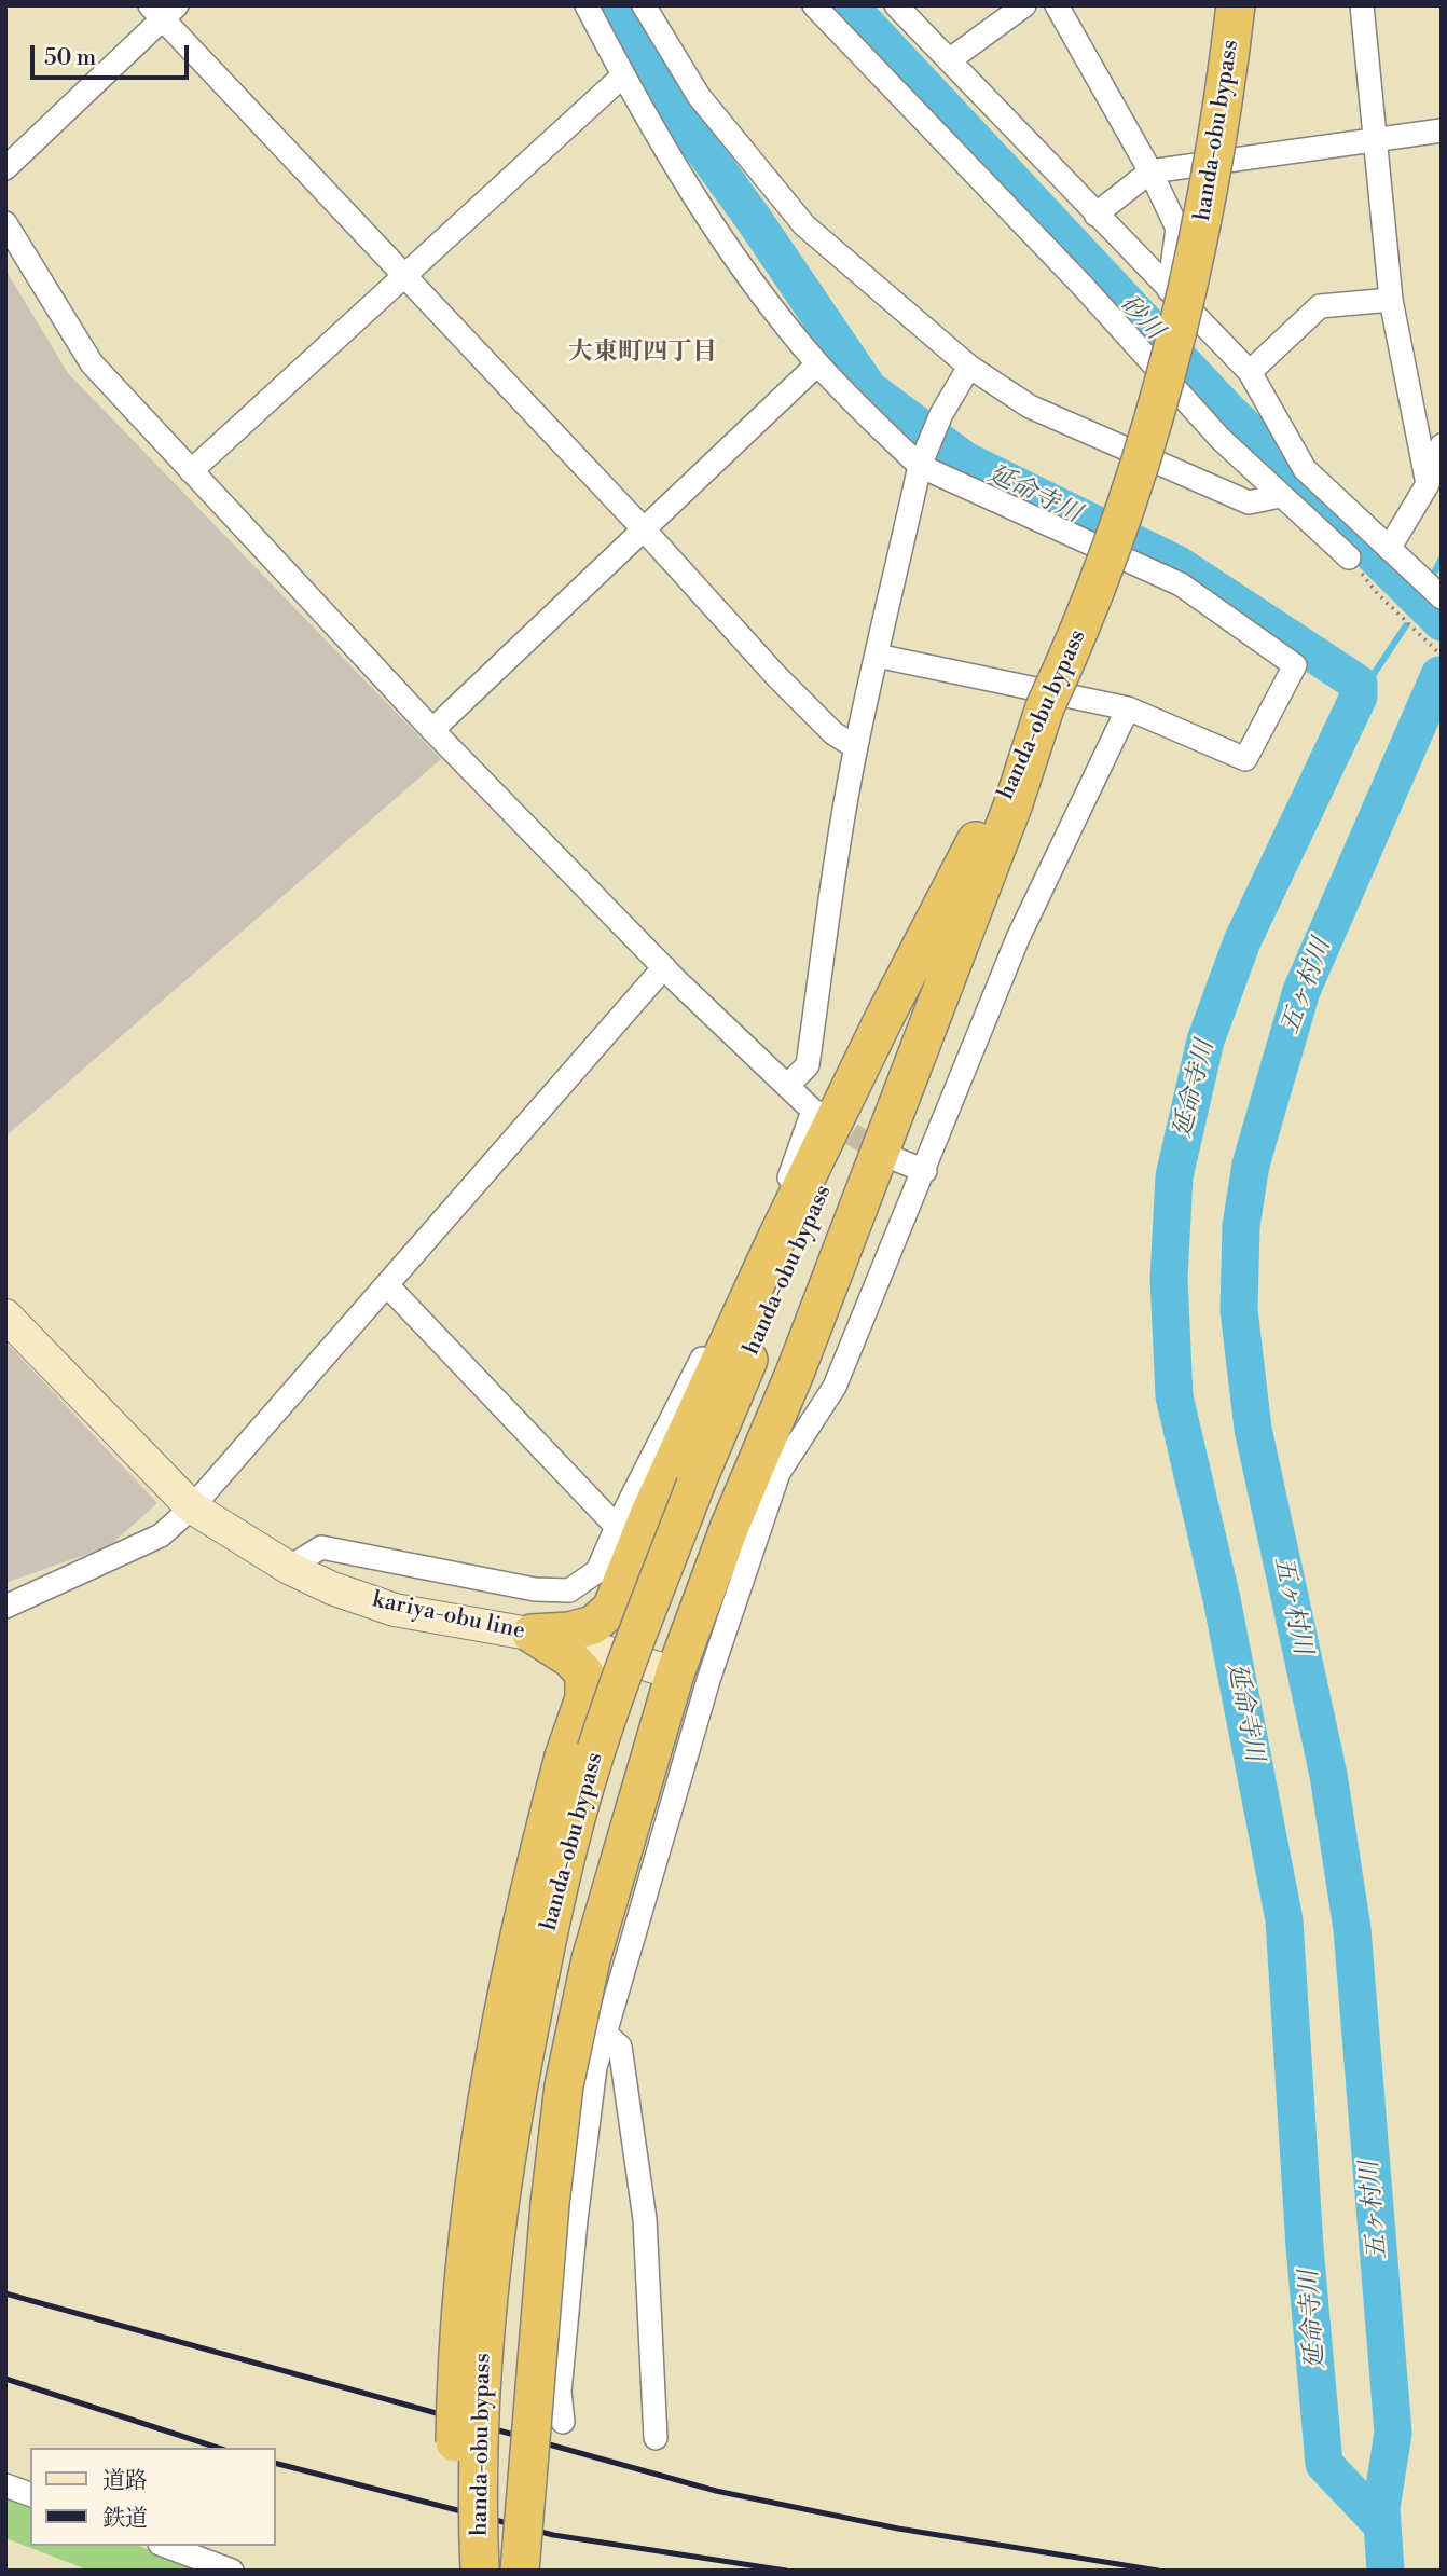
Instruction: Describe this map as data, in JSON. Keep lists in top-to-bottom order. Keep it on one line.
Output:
{"streets":{"highway":["handa-obu bypass"],"main road":["kariya-obu line"]},"districts":["大東町四丁目"],"water":["砂川","延命寺川","五ヶ村川"],"legend":["道路","鉄道"],"scale_bar":"50 m"}
